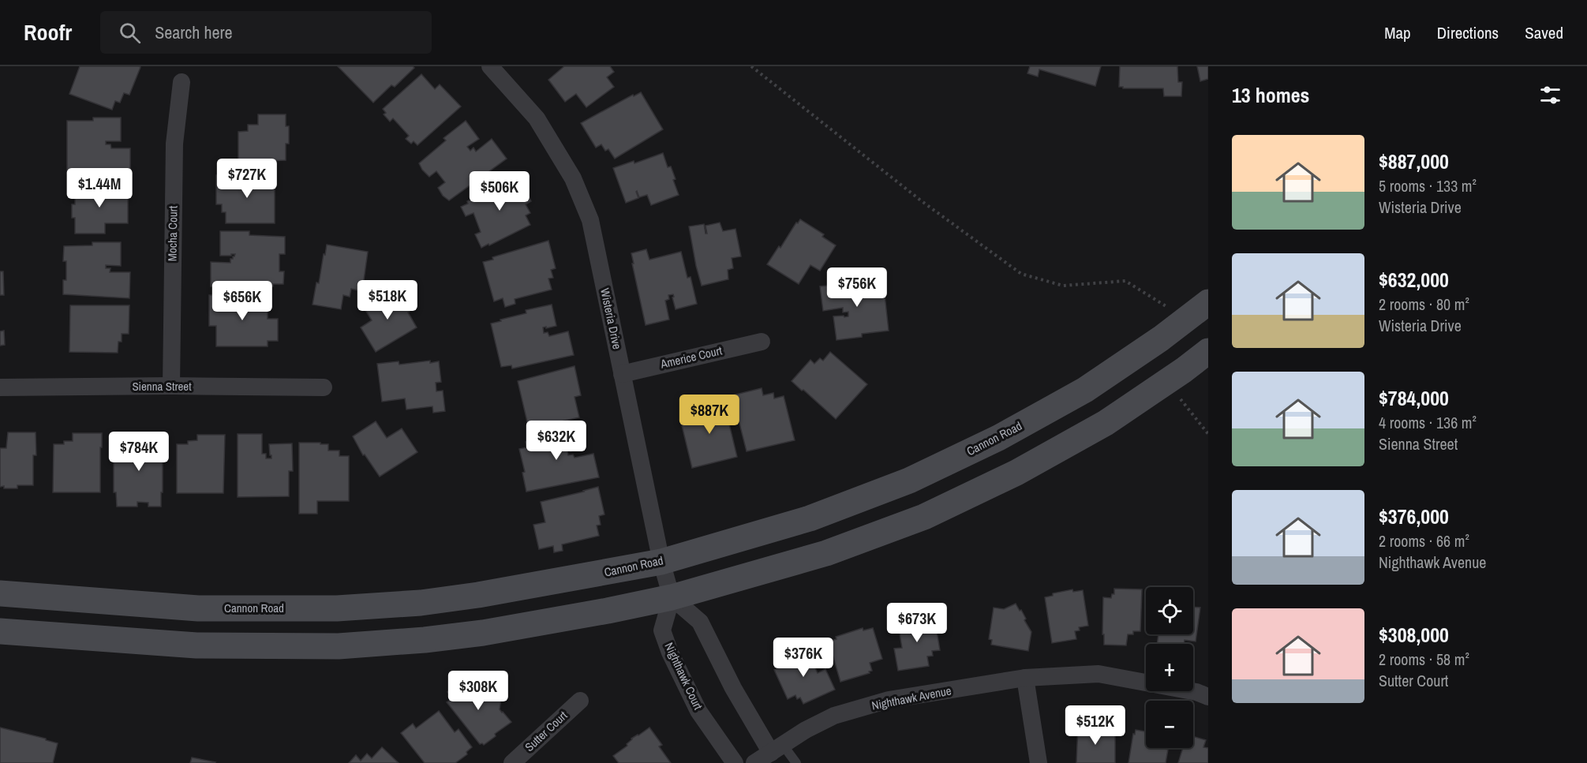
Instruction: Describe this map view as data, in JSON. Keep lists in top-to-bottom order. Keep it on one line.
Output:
{"streets":{"main road":["Cannon Road"],"street":["Mocha Court","Wisteria Drive","Americe Court","Sienna Street","Nighthawk Court","Nighthawk Avenue","Sutter Court"]},"crossings":[["Mocha Court","Sienna Street"],["Wisteria Drive","Americe Court"],["Wisteria Drive","Cannon Road"],["Wisteria Drive","Nighthawk Court"]],"page":{"header":"Roofr","search":"Search here","nav":["Map","Directions","Saved"],"heading":"13 homes","list":[{"name":"$887,000","note":"5 rooms · 133 m² · Wisteria Drive"},{"name":"$632,000","note":"2 rooms · 80 m² · Wisteria Drive"},{"name":"$784,000","note":"4 rooms · 136 m² · Sienna Street"},{"name":"$376,000","note":"2 rooms · 66 m² · Nighthawk Avenue"},{"name":"$308,000","note":"2 rooms · 58 m² · Sutter Court"}],"price":["$727K","$1.44M","$506K","$756K","$518K","$656K","$887K","$632K","$784K","$673K","$376K","$308K","$512K"],"map_buttons":["+","−"]}}
